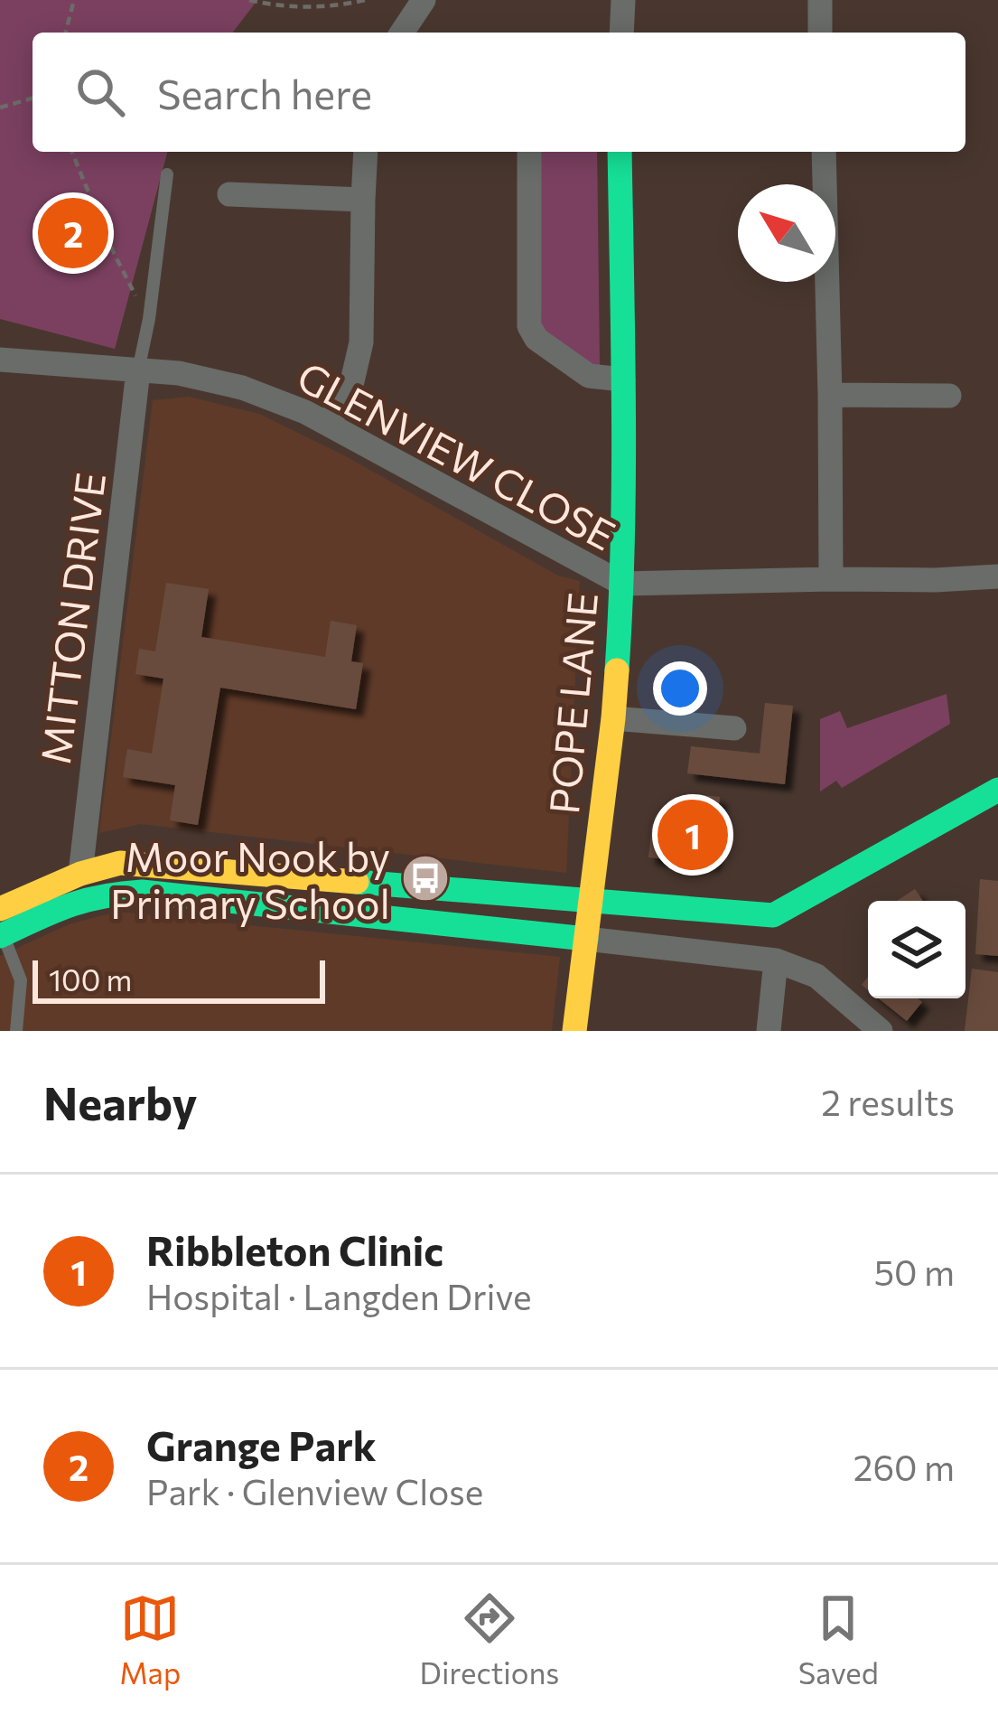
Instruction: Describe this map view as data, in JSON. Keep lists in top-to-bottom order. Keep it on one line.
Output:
{"streets":{"street":["GLENVIEW CLOSE","MITTON DRIVE","POPE LANE"]},"crossings":[["GLENVIEW CLOSE","MITTON DRIVE"],["GLENVIEW CLOSE","POPE LANE"]],"places":{"bus stop":["Moor Nook by Primary School"]},"scale_bar":"100 m","north":"top left","page":{"search":"Search here","pins":["2","1"],"scale":"100 m","heading":["Nearby","2 results"],"list":[{"mark":"1","name":"Ribbleton Clinic","note":"Hospital · Langden Drive","value":"50 m"},{"mark":"2","name":"Grange Park","note":"Park · Glenview Close","value":"260 m"}],"nav":["Map","Directions","Saved"]}}
